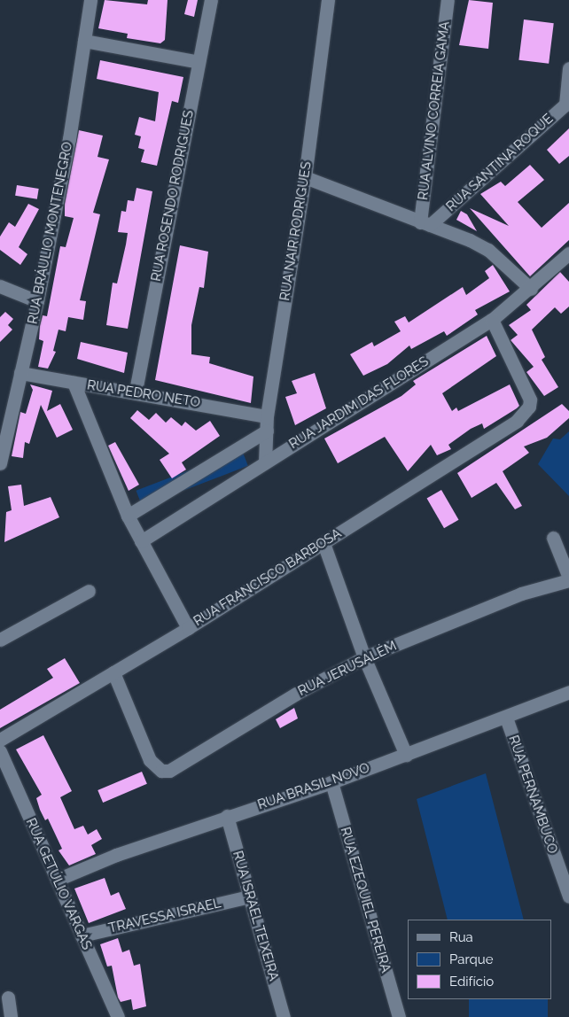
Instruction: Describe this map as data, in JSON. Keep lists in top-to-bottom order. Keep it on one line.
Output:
{"streets":{"street":["RUA ALVINO CORREIA GAMA","RUA SANTINA ROQUE","RUA ROSENDO RODRIGUES","RUA NAIR RODRIGUES","RUA BRÁULIO MONTENEGRO","RUA PEDRO NETO","RUA JARDIM DAS FLORES","RUA FRANCISCO BARBOSA","RUA JERUSALÉM","RUA BRASIL NOVO","RUA PERNAMBUCO","RUA GETÚLIO VARGAS","RUA EZEQUIEL PEREIRA","TRAVESSA ISRAEL","RUA ISRAEL TEIXEIRA"]},"crossings":[["RUA ALVINO CORREIA GAMA","RUA SANTINA ROQUE"],["RUA ROSENDO RODRIGUES","RUA PEDRO NETO"],["RUA NAIR RODRIGUES","RUA PEDRO NETO"],["RUA NAIR RODRIGUES","RUA JARDIM DAS FLORES"],["RUA BRÁULIO MONTENEGRO","RUA PEDRO NETO"],["RUA JARDIM DAS FLORES","RUA FRANCISCO BARBOSA"],["RUA FRANCISCO BARBOSA","RUA JERUSALÉM"],["RUA BRASIL NOVO","RUA PERNAMBUCO"],["RUA BRASIL NOVO","RUA GETÚLIO VARGAS"],["RUA BRASIL NOVO","RUA EZEQUIEL PEREIRA"],["RUA BRASIL NOVO","RUA ISRAEL TEIXEIRA"],["RUA GETÚLIO VARGAS","TRAVESSA ISRAEL"],["TRAVESSA ISRAEL","RUA ISRAEL TEIXEIRA"]],"legend":["Rua","Parque","Edifício"]}
